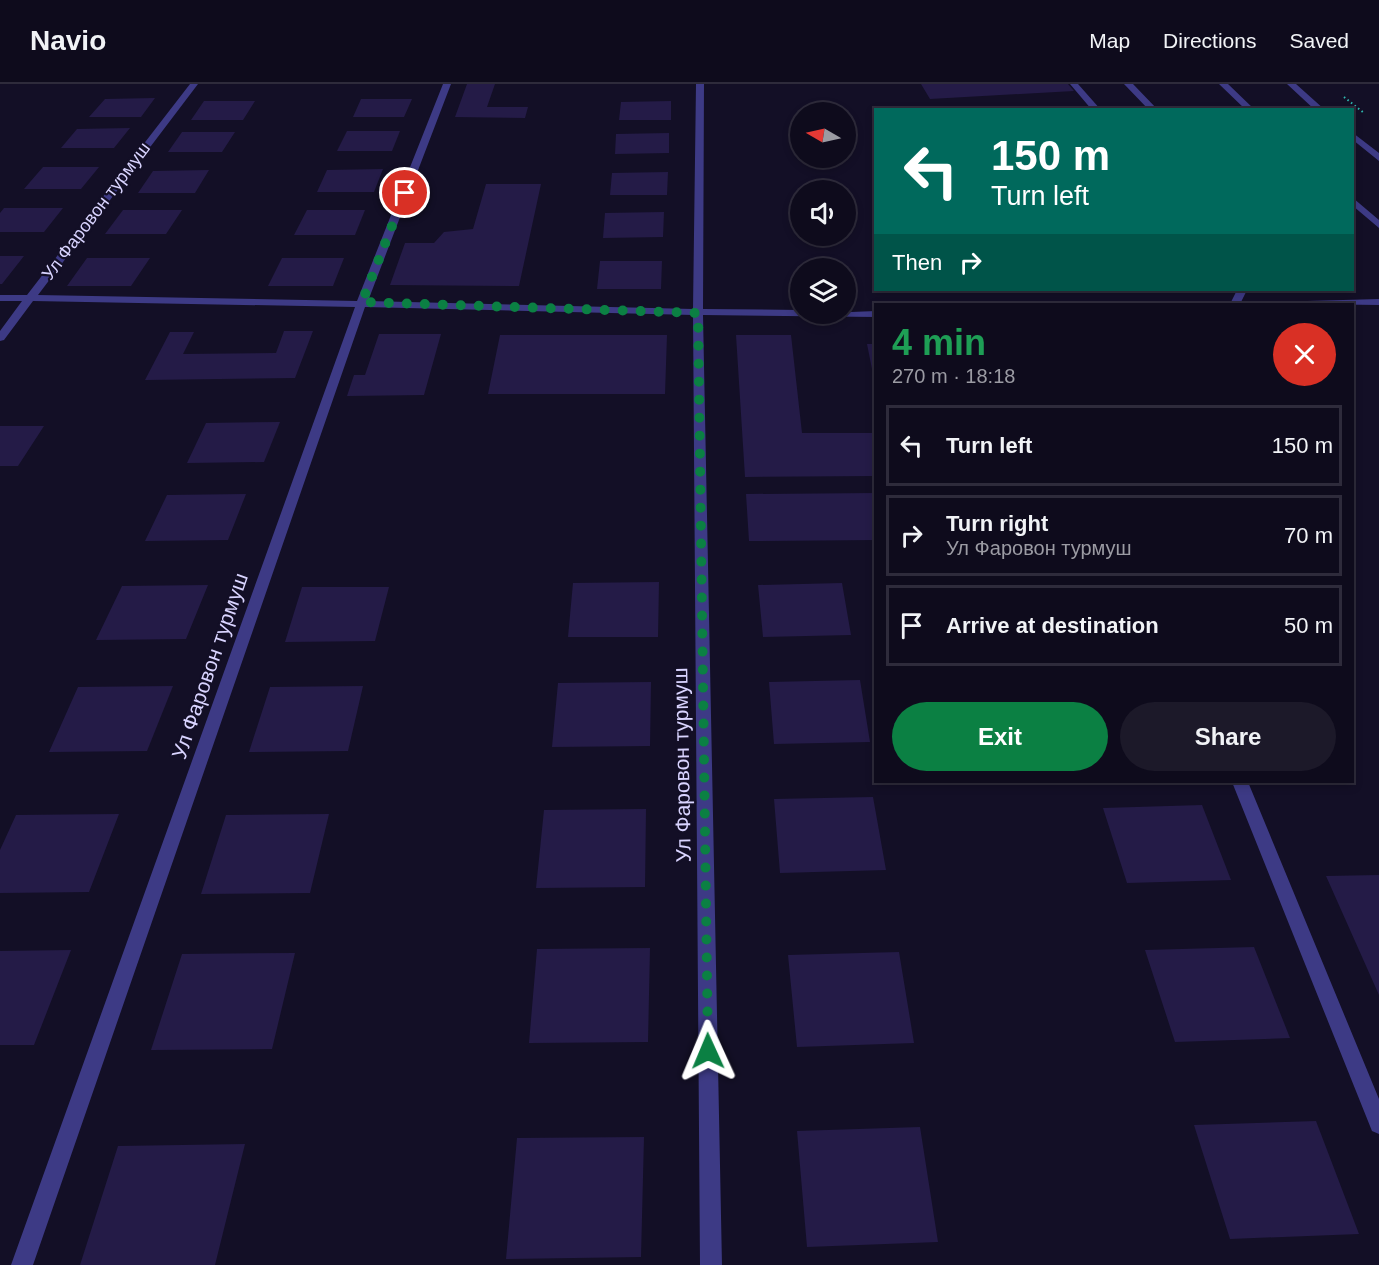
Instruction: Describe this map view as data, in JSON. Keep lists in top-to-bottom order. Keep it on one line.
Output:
{"streets":{"street":["Ул Фаровон турмуш"]},"north":"left","page":{"header":"Navio","nav":["Map","Directions","Saved"],"turn":["150 m","Turn left"],"then":"Then","heading":["4 min","270 m · 18:18"],"list":[{"name":"Turn left","value":"150 m"},{"name":"Turn right","note":"Ул Фаровон турмуш","value":"70 m"},{"name":"Arrive at destination","value":"50 m"}],"buttons":["Exit","Share"]}}
